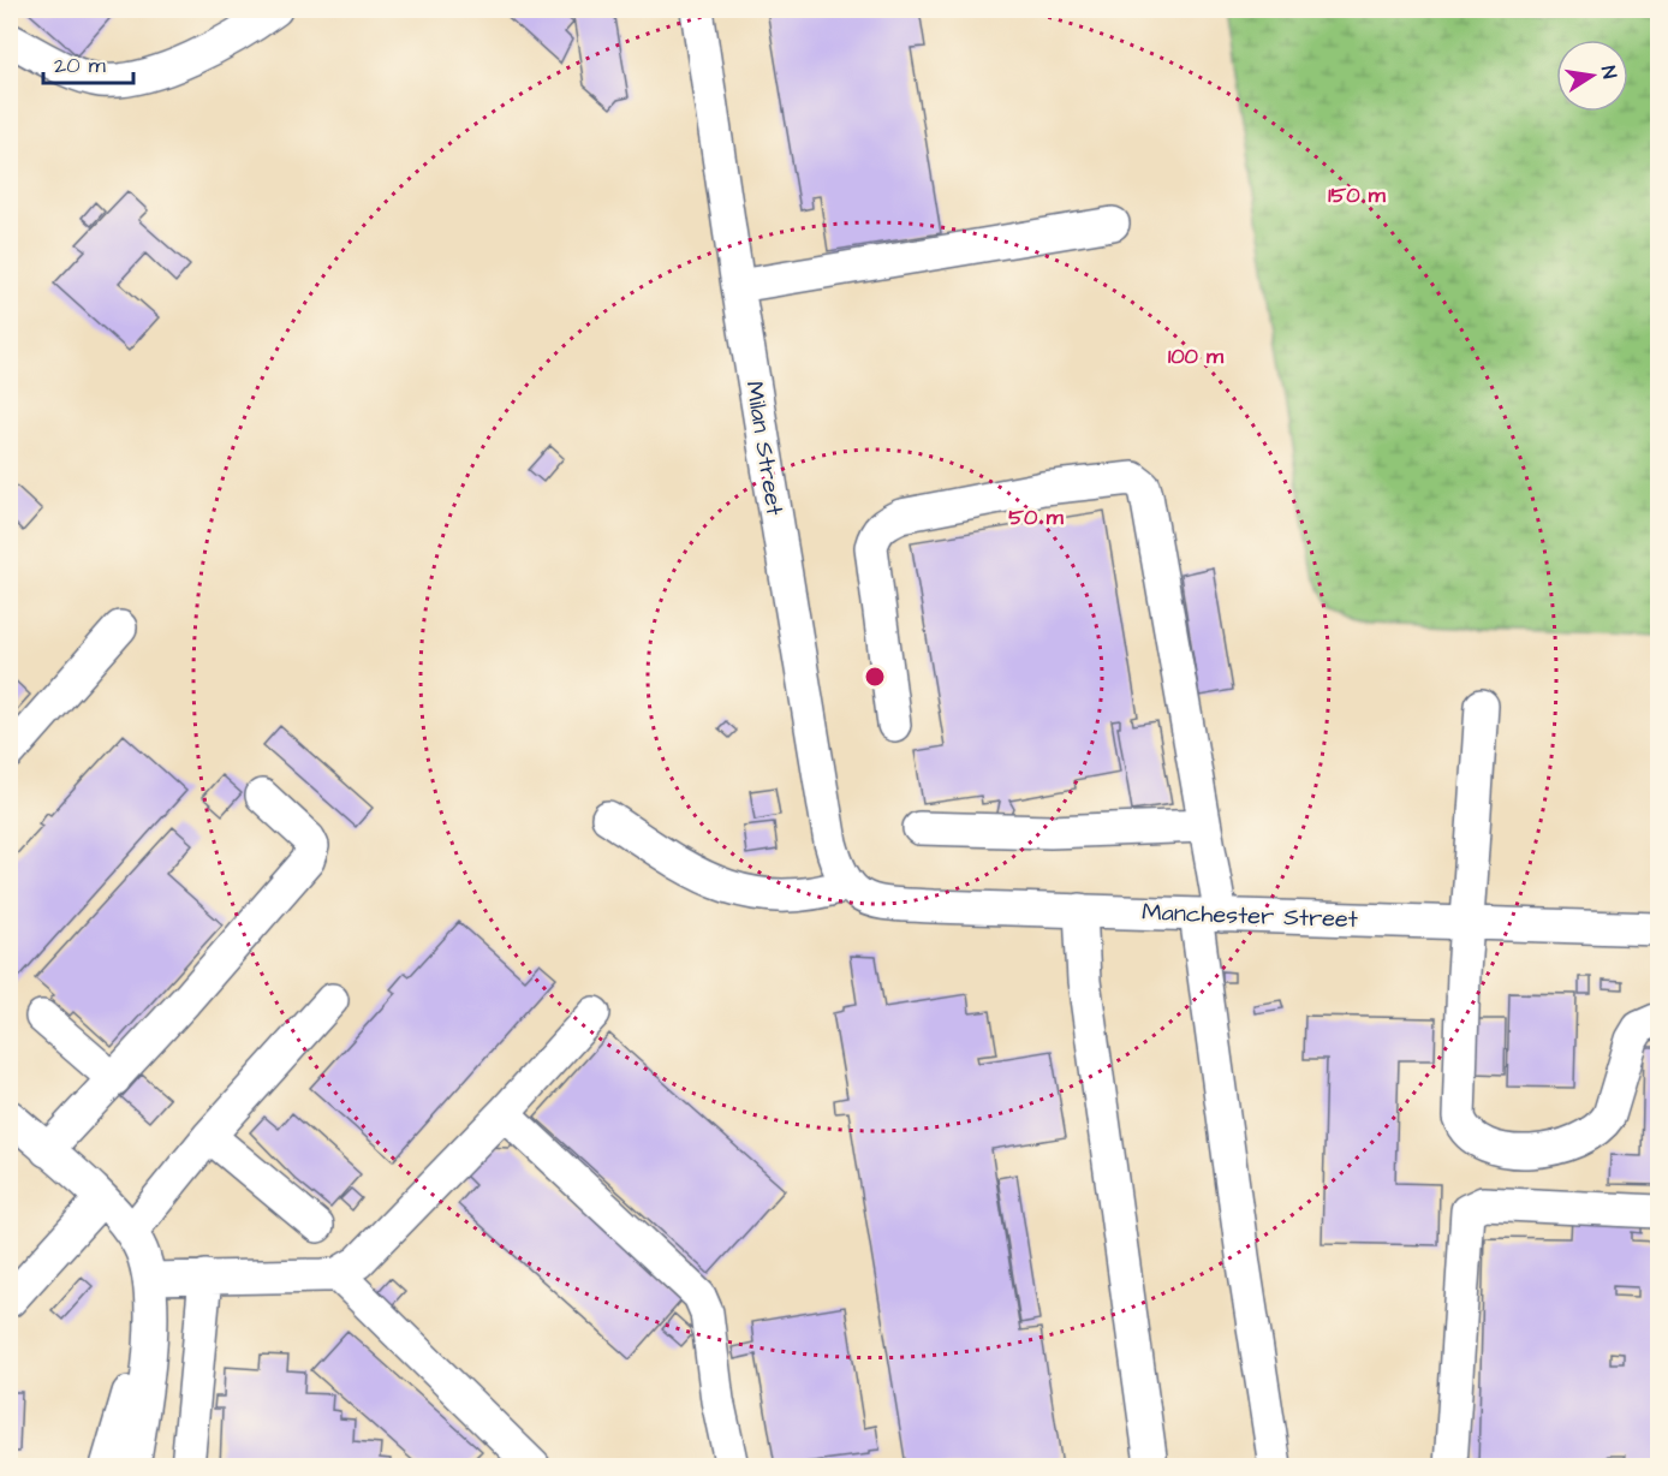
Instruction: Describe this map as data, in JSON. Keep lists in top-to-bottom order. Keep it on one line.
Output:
{"streets":{"street":["Milan Street","Manchester Street"]},"crossings":[["Milan Street","Manchester Street"]],"scale_bar":"20 m","north":"right","rings":["150 m","100 m","50 m"]}
